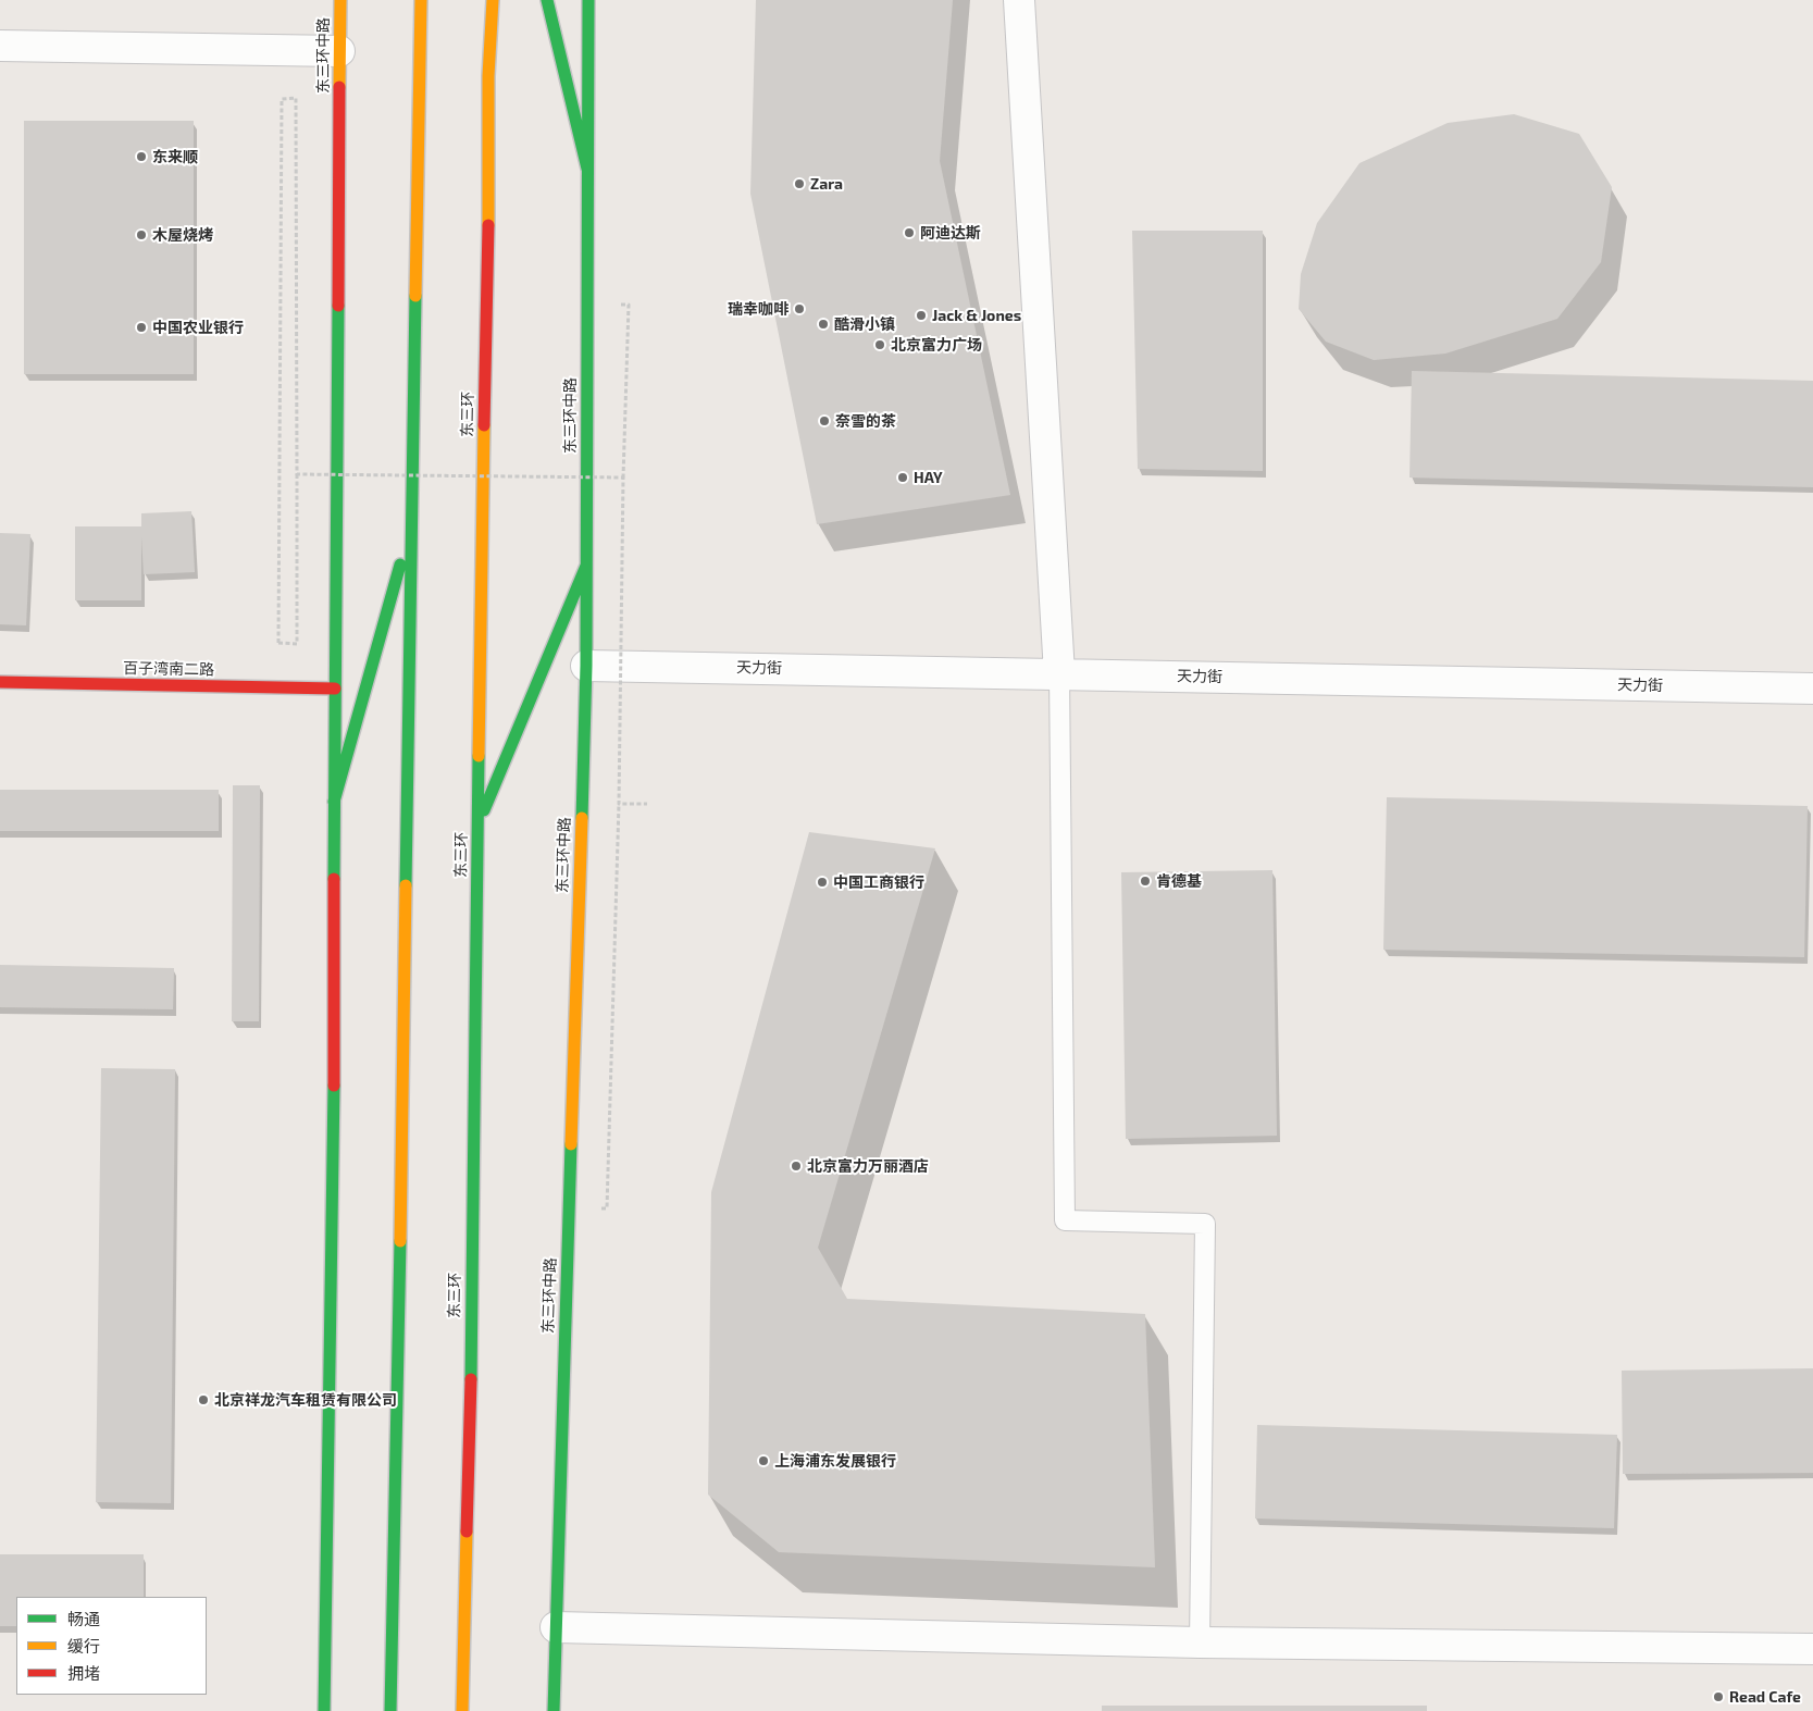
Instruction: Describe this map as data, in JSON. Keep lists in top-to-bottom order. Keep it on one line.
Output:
{"streets":{"main road":["东三环中路","东三环","百子湾南二路"],"street":["天力街"]},"crossings":[["东三环中路","天力街"],["东三环中路","百子湾南二路"]],"places":["东来顺","Zara","阿迪达斯","木屋烧烤","瑞幸咖啡","Jack & Jones","酷滑小镇","中国农业银行","北京富力广场","奈雪的茶","HAY","肯德基","中国工商银行","北京富力万丽酒店","北京祥龙汽车租赁有限公司","上海浦东发展银行","Read Cafe"],"legend":["畅通","缓行","拥堵"]}
